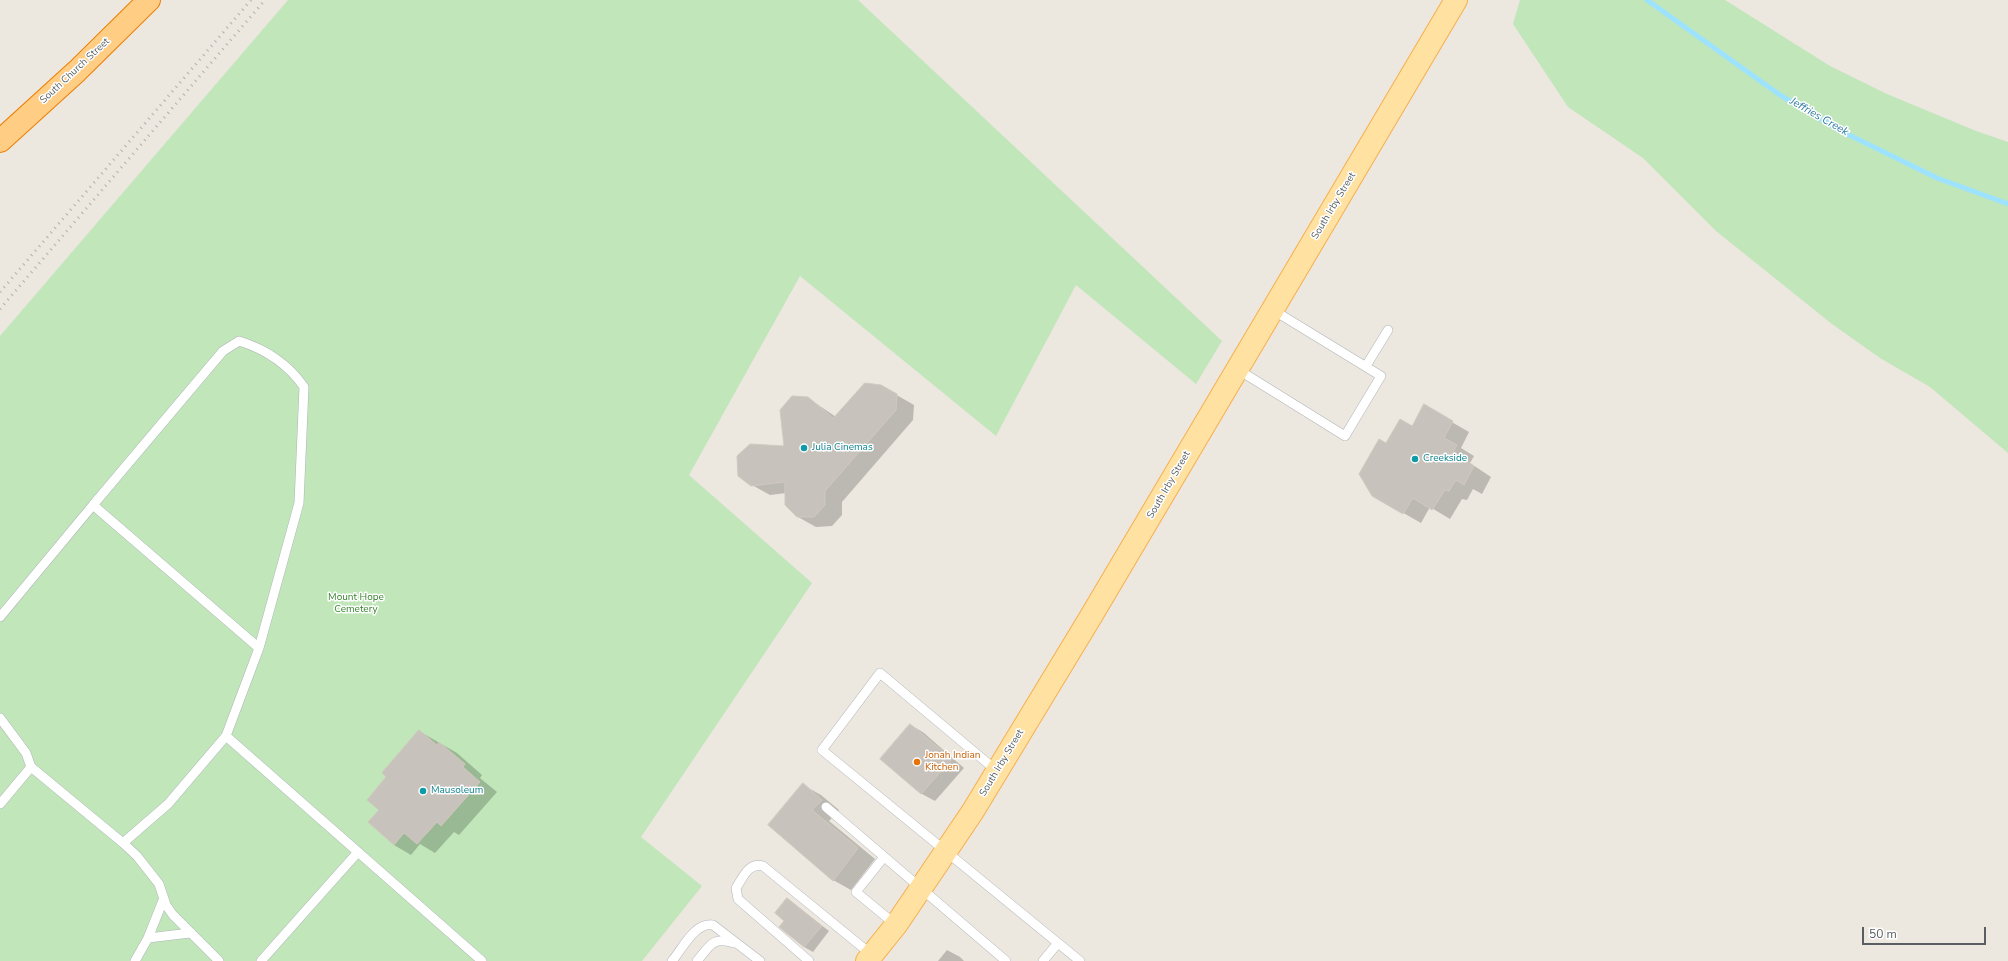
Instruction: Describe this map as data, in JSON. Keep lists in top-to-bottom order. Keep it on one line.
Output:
{"streets":{"highway":["South Church Street"],"main road":["South Irby Street"]},"water":["Jeffries Creek"],"parks":["Mount Hope Cemetery"],"places":["Julia Cinemas","Creekside","Jonah Indian Kitchen","Mausoleum"],"scale_bar":"50 m"}
